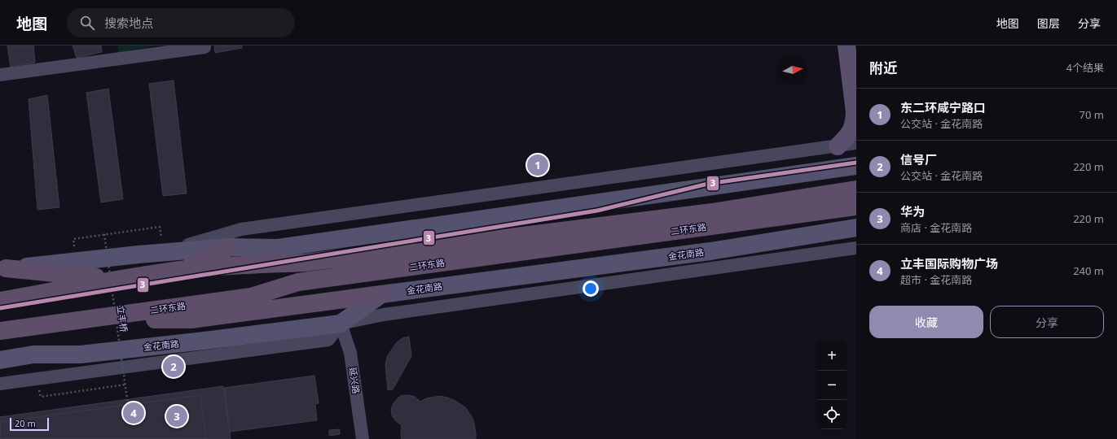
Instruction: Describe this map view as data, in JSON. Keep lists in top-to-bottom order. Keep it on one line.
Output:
{"streets":{"highway":["二环东路"],"main road":["金花南路"],"street":["延兴路"],"path":["立丰桥"]},"crossings":[["金花南路","延兴路"]],"lines":["transit line 3"],"scale_bar":"20 m","north":"right","page":{"header":"地图","search":"搜索地点","nav":["地图","图层","分享"],"heading":["附近","4个结果"],"list":[{"mark":"1","name":"东二环咸宁路口","note":"公交站 · 金花南路","value":"70 m"},{"mark":"2","name":"信号厂","note":"公交站 · 金花南路","value":"220 m"},{"mark":"3","name":"华为","note":"商店 · 金花南路","value":"220 m"},{"mark":"4","name":"立丰国际购物广场","note":"超市 · 金花南路","value":"240 m"}],"pins":["1","2","4","3"],"buttons":["收藏","分享"],"map_buttons":["+","−"],"scale":"20 m"}}
